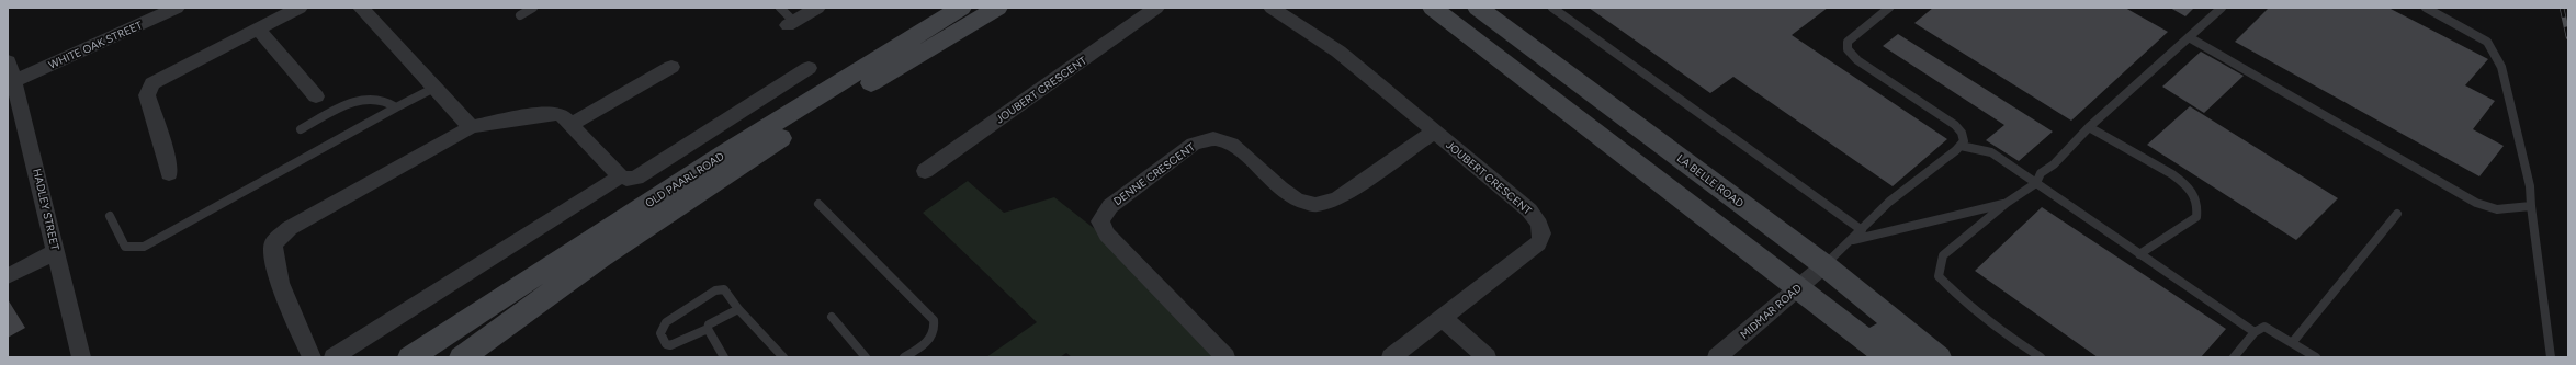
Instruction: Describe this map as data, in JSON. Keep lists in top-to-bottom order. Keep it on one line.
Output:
{"streets":{"main road":["OLD PAARL ROAD","LA BELLE ROAD"],"street":["WHITE OAK STREET","JOUBERT CRESCENT","DENNE CRESCENT","HADLEY STREET","MIDMAR ROAD"]},"crossings":[["WHITE OAK STREET","HADLEY STREET"],["JOUBERT CRESCENT","DENNE CRESCENT"],["LA BELLE ROAD","MIDMAR ROAD"]]}
